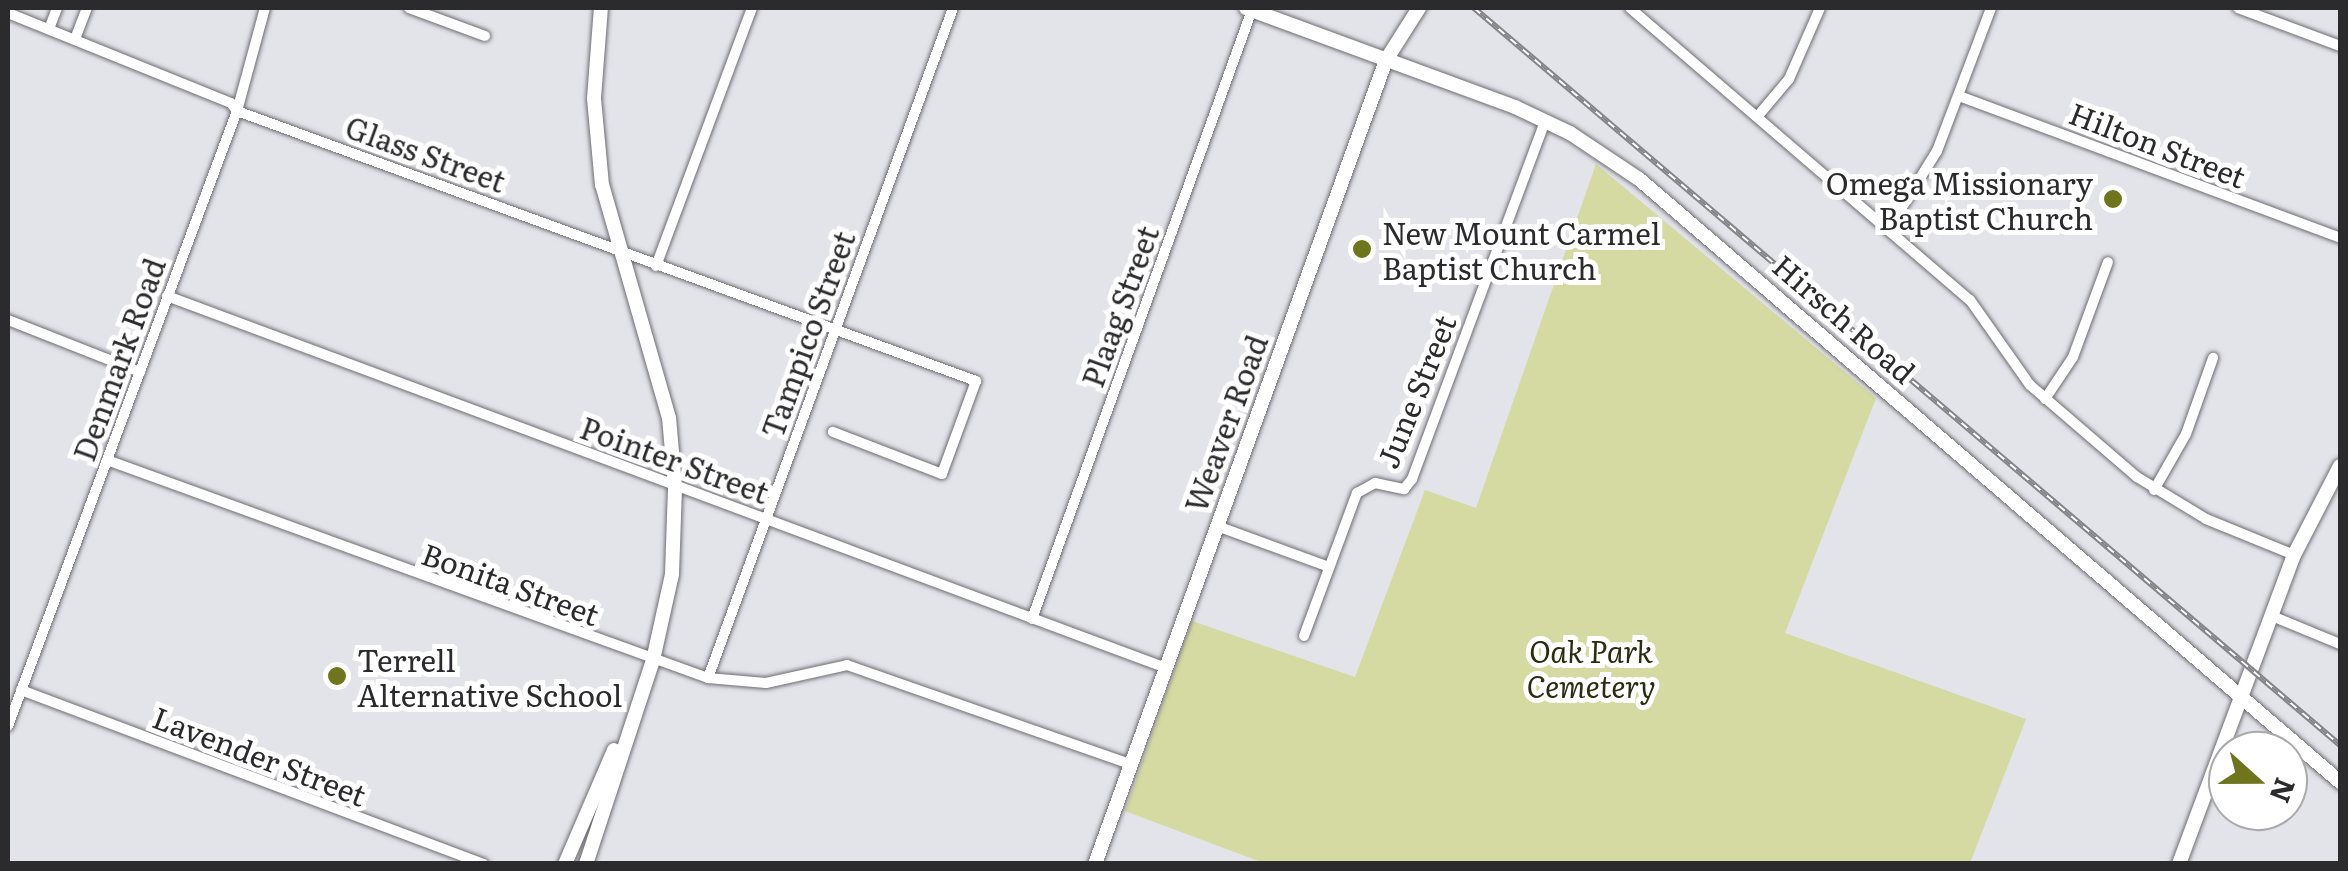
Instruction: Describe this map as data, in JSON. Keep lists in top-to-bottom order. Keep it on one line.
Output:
{"streets":{"main road":["Hirsch Road","Weaver Road"],"street":["Hilton Street","Glass Street","Plaag Street","Tampico Street","Denmark Road","June Street","Pointer Street","Bonita Street","Lavender Street"]},"crossings":[["Glass Street","Tampico Street"],["Glass Street","Denmark Road"],["Plaag Street","Hirsch Road"],["Plaag Street","Pointer Street"],["Hirsch Road","June Street"],["Hirsch Road","Weaver Road"],["Tampico Street","Pointer Street"],["Tampico Street","Bonita Street"],["Denmark Road","Pointer Street"],["Denmark Road","Bonita Street"],["Denmark Road","Lavender Street"],["Weaver Road","Pointer Street"],["Weaver Road","Bonita Street"]],"parks":["Oak Park Cemetery"],"places":["Omega Missionary Baptist Church","New Mount Carmel Baptist Church","Terrell Alternative School"],"north":"right"}
